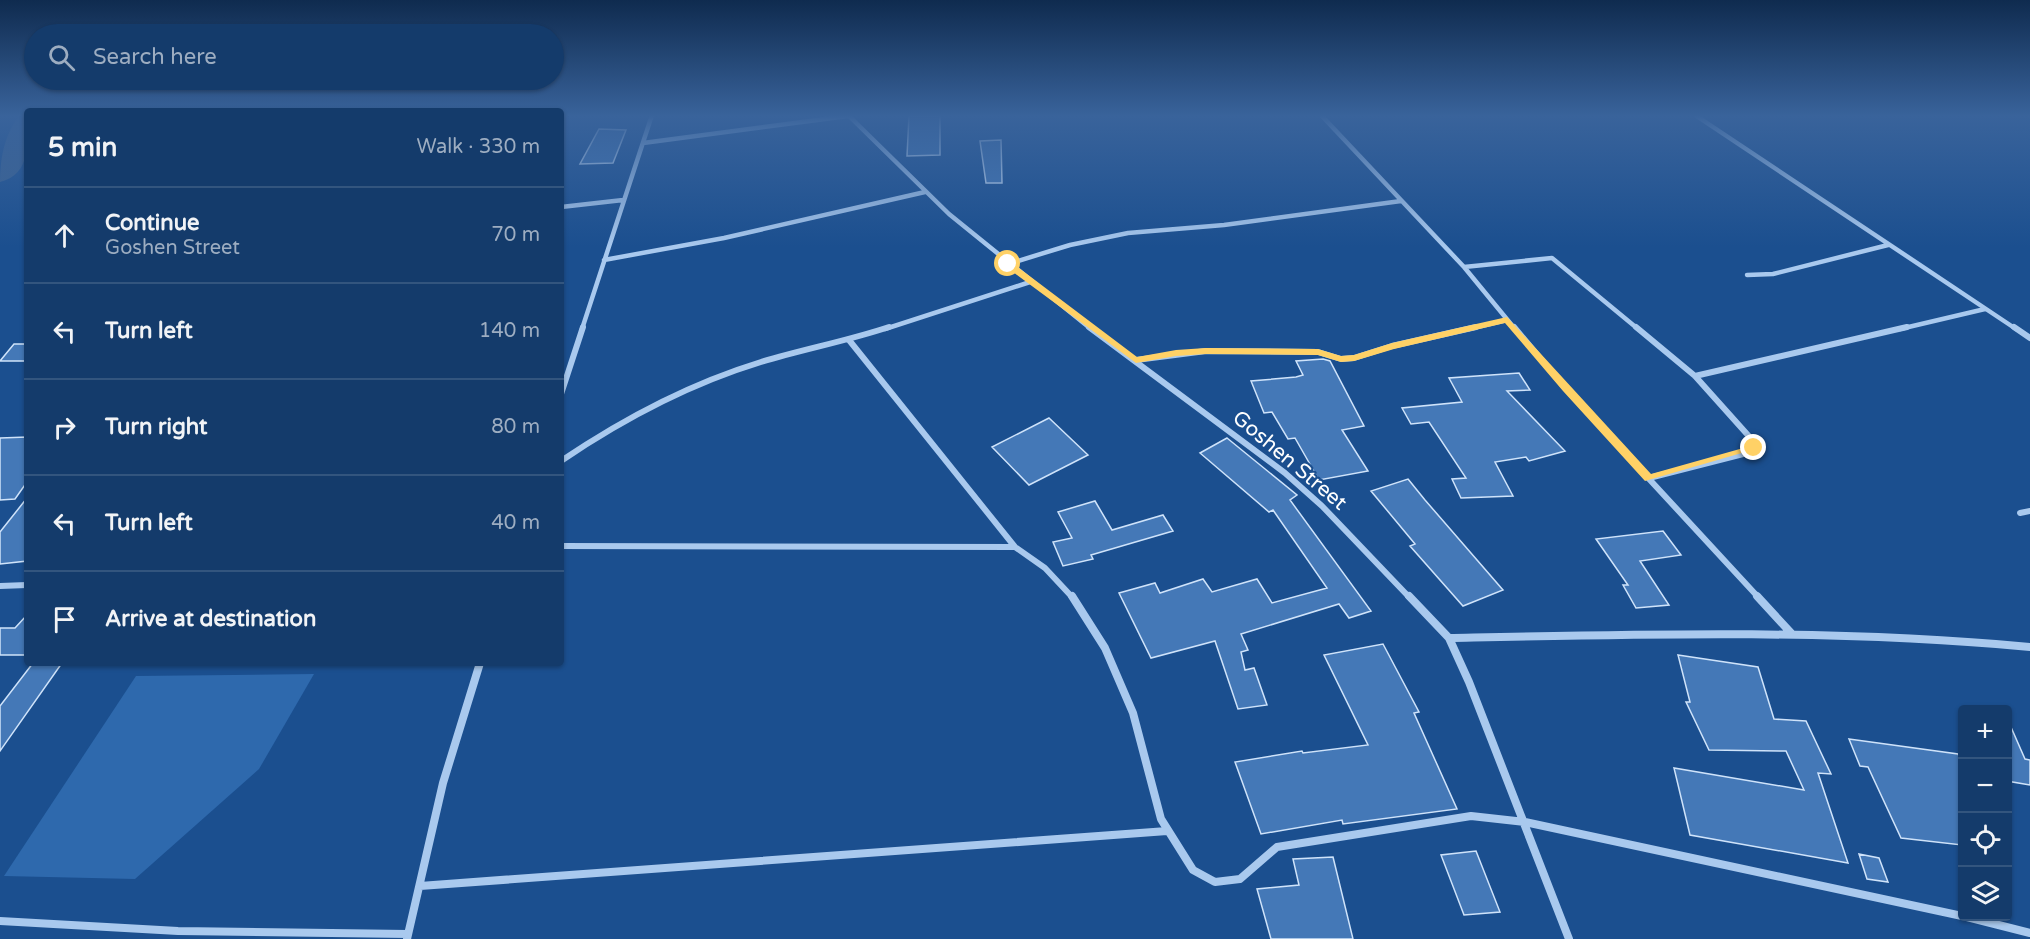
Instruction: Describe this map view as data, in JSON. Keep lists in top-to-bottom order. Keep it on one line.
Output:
{"streets":{"street":["Goshen Street"]},"page":{"search":"Search here","heading":["5 min","Walk · 330 m"],"list":[["Continue","Goshen Street","70 m"],["Turn left","140 m"],["Turn right","80 m"],["Turn left","40 m"],"Arrive at destination"],"map_buttons":["+","−"]}}
